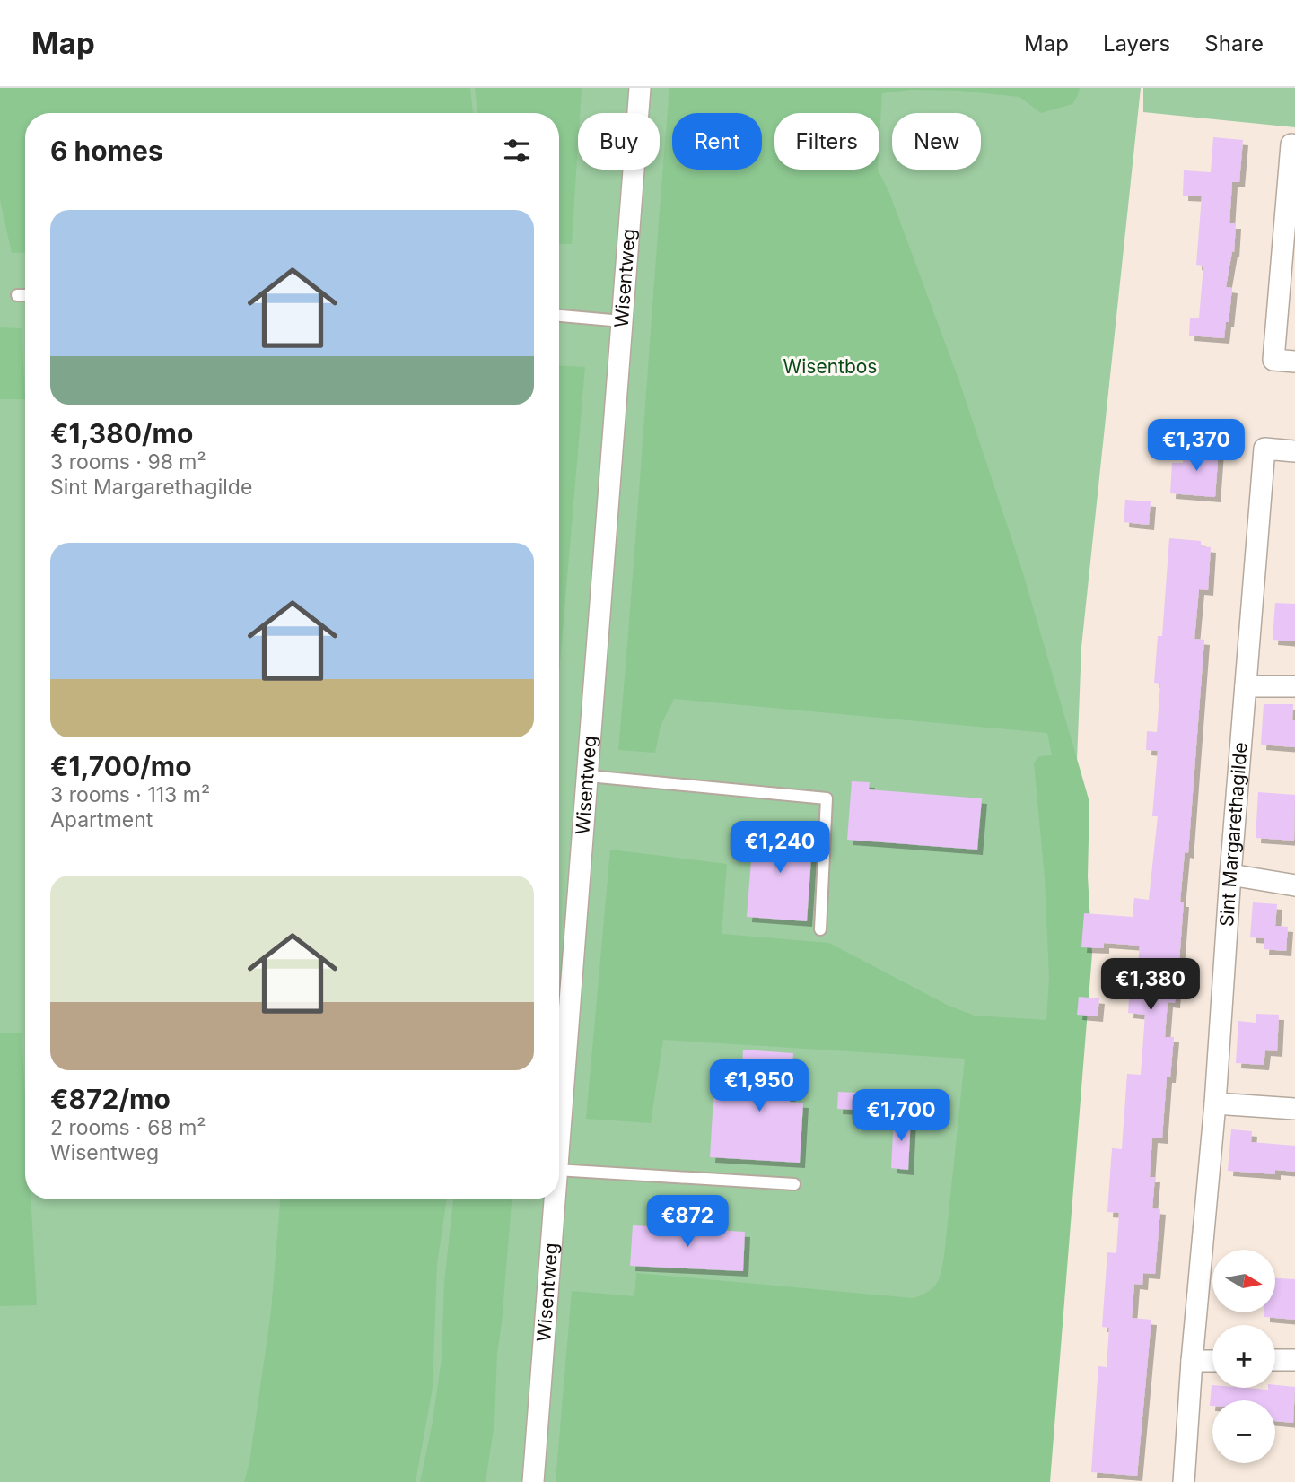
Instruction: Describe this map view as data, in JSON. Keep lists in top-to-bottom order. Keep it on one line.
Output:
{"streets":{"street":["Wisentweg","Sint Margarethagilde"]},"parks":["Wisentbos"],"north":"right","page":{"header":"Map","nav":["Map","Layers","Share"],"chip":["Buy","Rent","Filters","New"],"heading":"6 homes","list":[{"name":"€1,380/mo","note":"3 rooms · 98 m² · Sint Margarethagilde"},{"name":"€1,700/mo","note":"3 rooms · 113 m² · Apartment"},{"name":"€872/mo","note":"2 rooms · 68 m² · Wisentweg"}],"price":["€1,370","€1,240","€1,380","€1,950","€1,700","€872"],"map_buttons":["+","−"]}}
